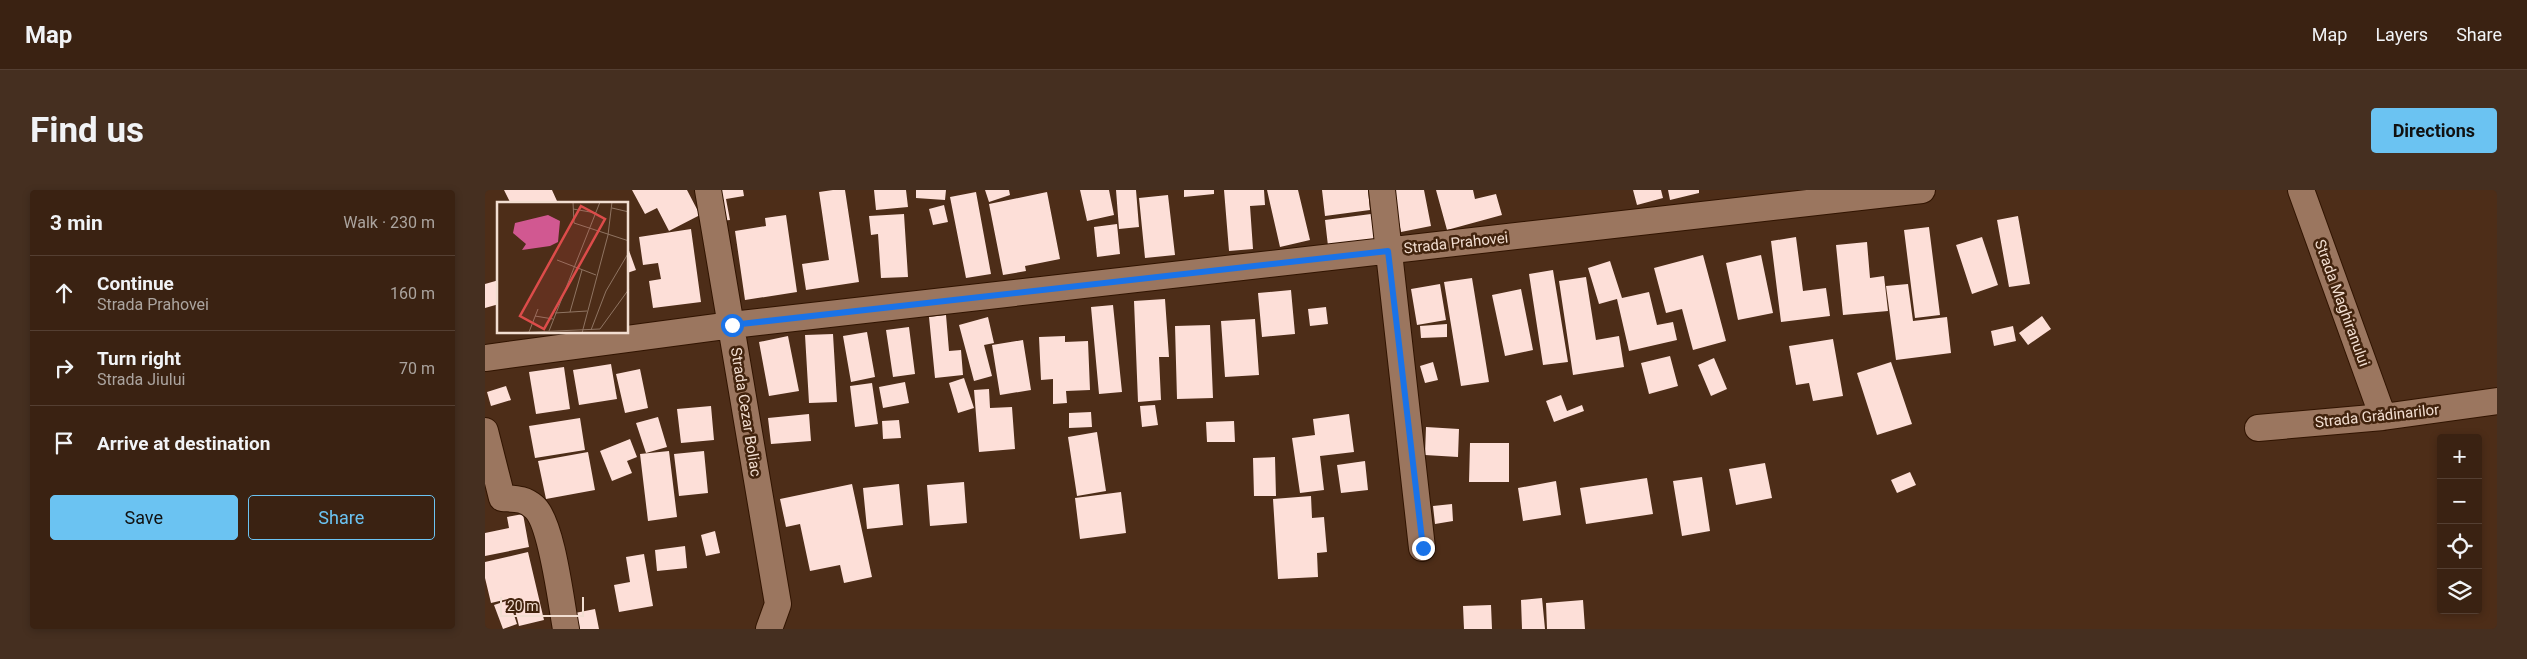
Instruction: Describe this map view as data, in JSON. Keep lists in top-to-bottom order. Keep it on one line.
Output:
{"streets":{"street":["Strada Prahovei","Strada Maghiranului","Strada Cezar Boliac","Strada Grădinarilor"]},"crossings":[["Strada Prahovei","Strada Cezar Boliac"],["Strada Maghiranului","Strada Grădinarilor"]],"scale_bar":"20 m","page":{"header":"Map","nav":["Map","Layers","Share"],"buttons":["Directions",["Save","Share"]],"title":"Find us","heading":["3 min","Walk · 230 m"],"list":[["Continue","Strada Prahovei","160 m"],["Turn right","Strada Jiului","70 m"],"Arrive at destination"],"map_buttons":["+","−"],"scale":"20 m"}}
